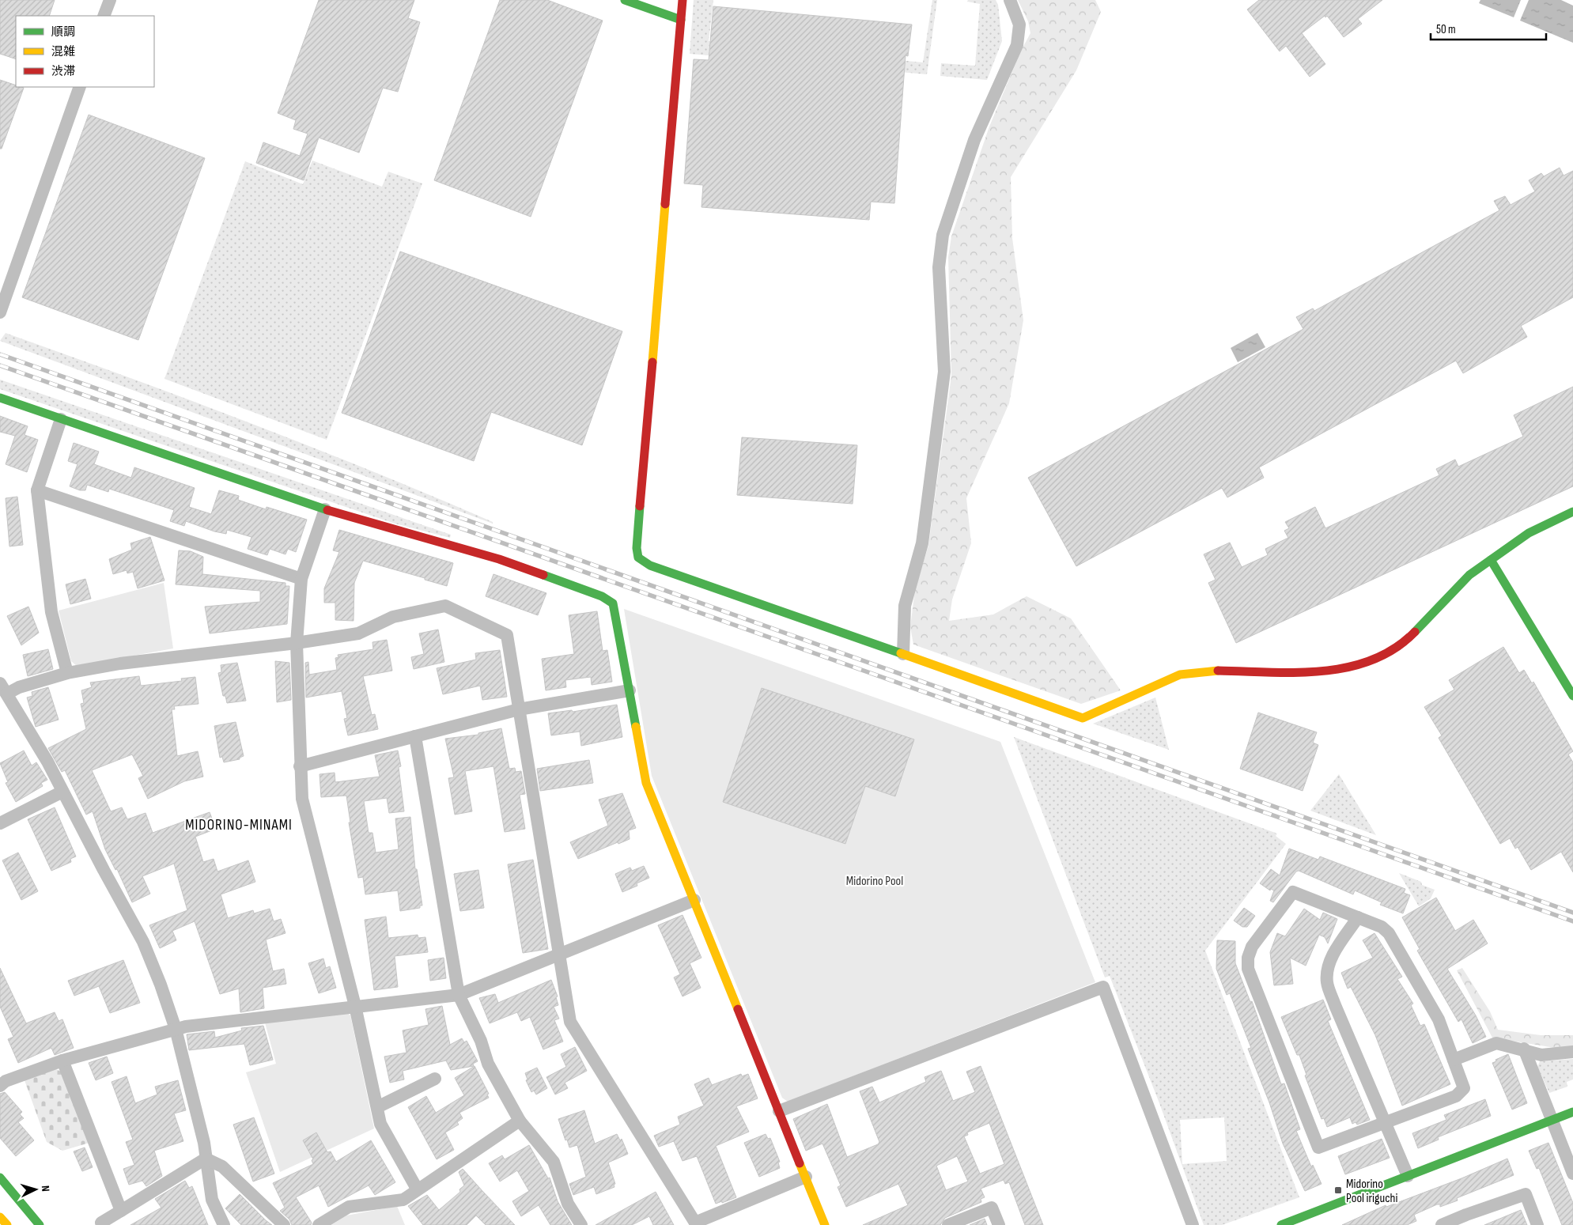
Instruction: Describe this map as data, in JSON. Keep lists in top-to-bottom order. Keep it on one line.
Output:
{"districts":["MIDORINO-MINAMI"],"parks":["Midorino Pool"],"places":{"transit":["Midorino Pool iriguchi"]},"legend":["順調","混雑","渋滞"],"scale_bar":"50 m","north":"right"}
